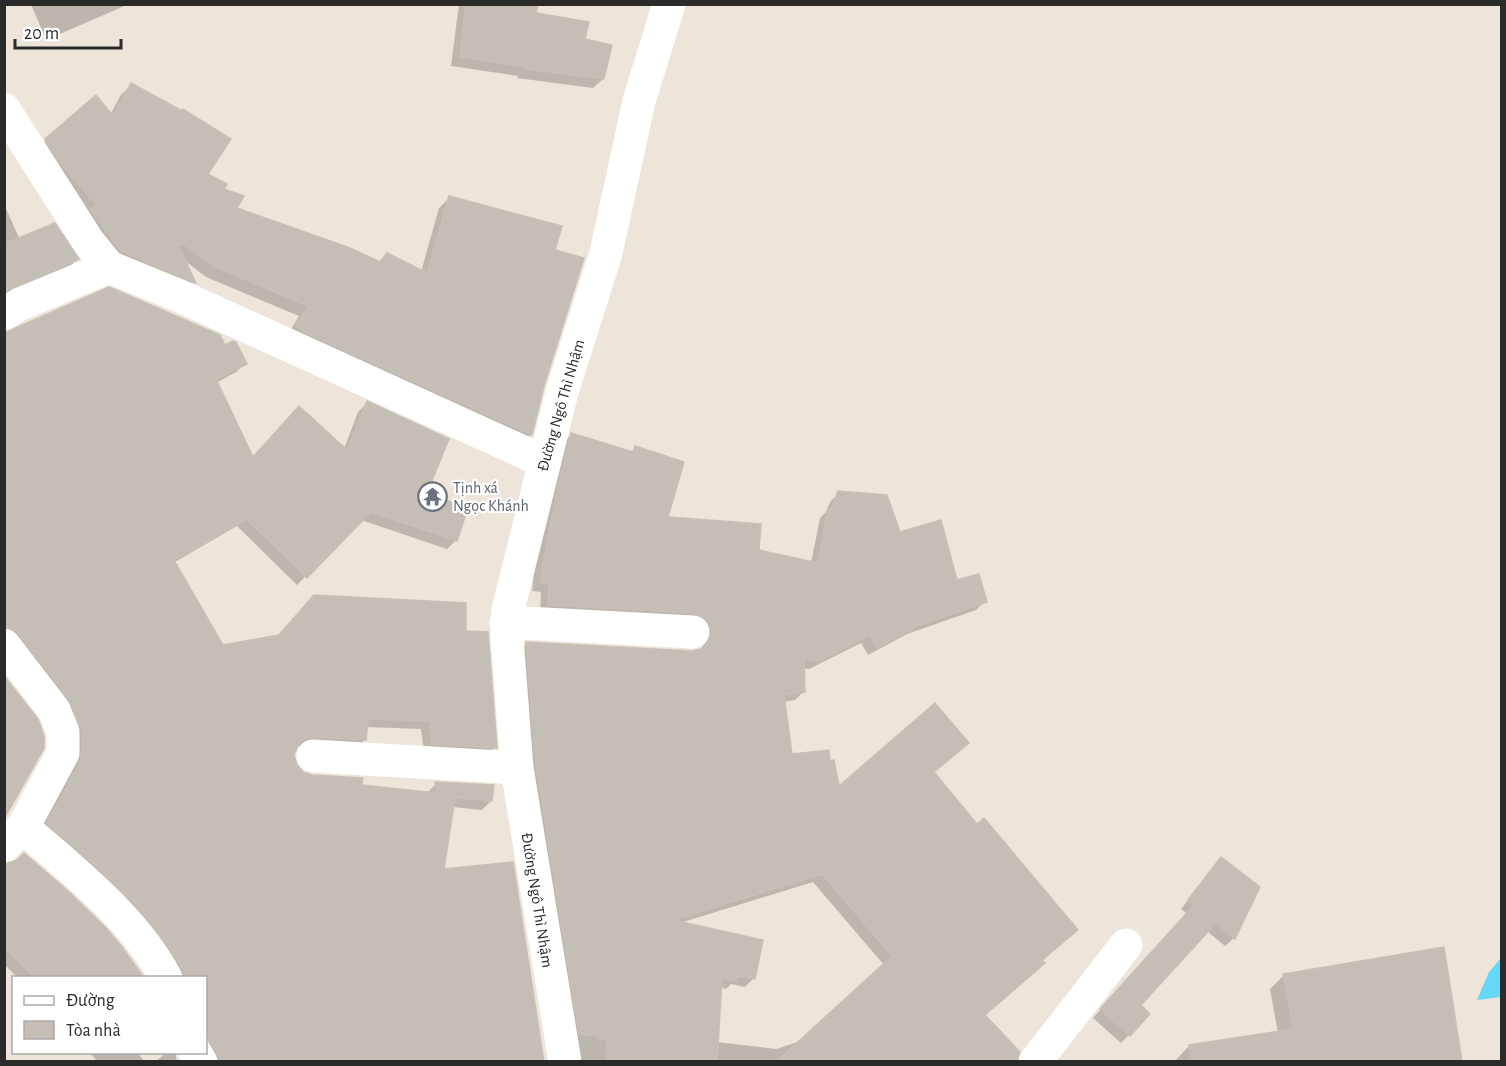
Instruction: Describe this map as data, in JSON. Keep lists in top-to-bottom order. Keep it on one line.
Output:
{"streets":{"street":["Đường Ngô Thì Nhậm"]},"places":{"temple":["Tịnh xá Ngọc Khánh"]},"legend":["Đường","Tòa nhà"],"scale_bar":"20 m"}
